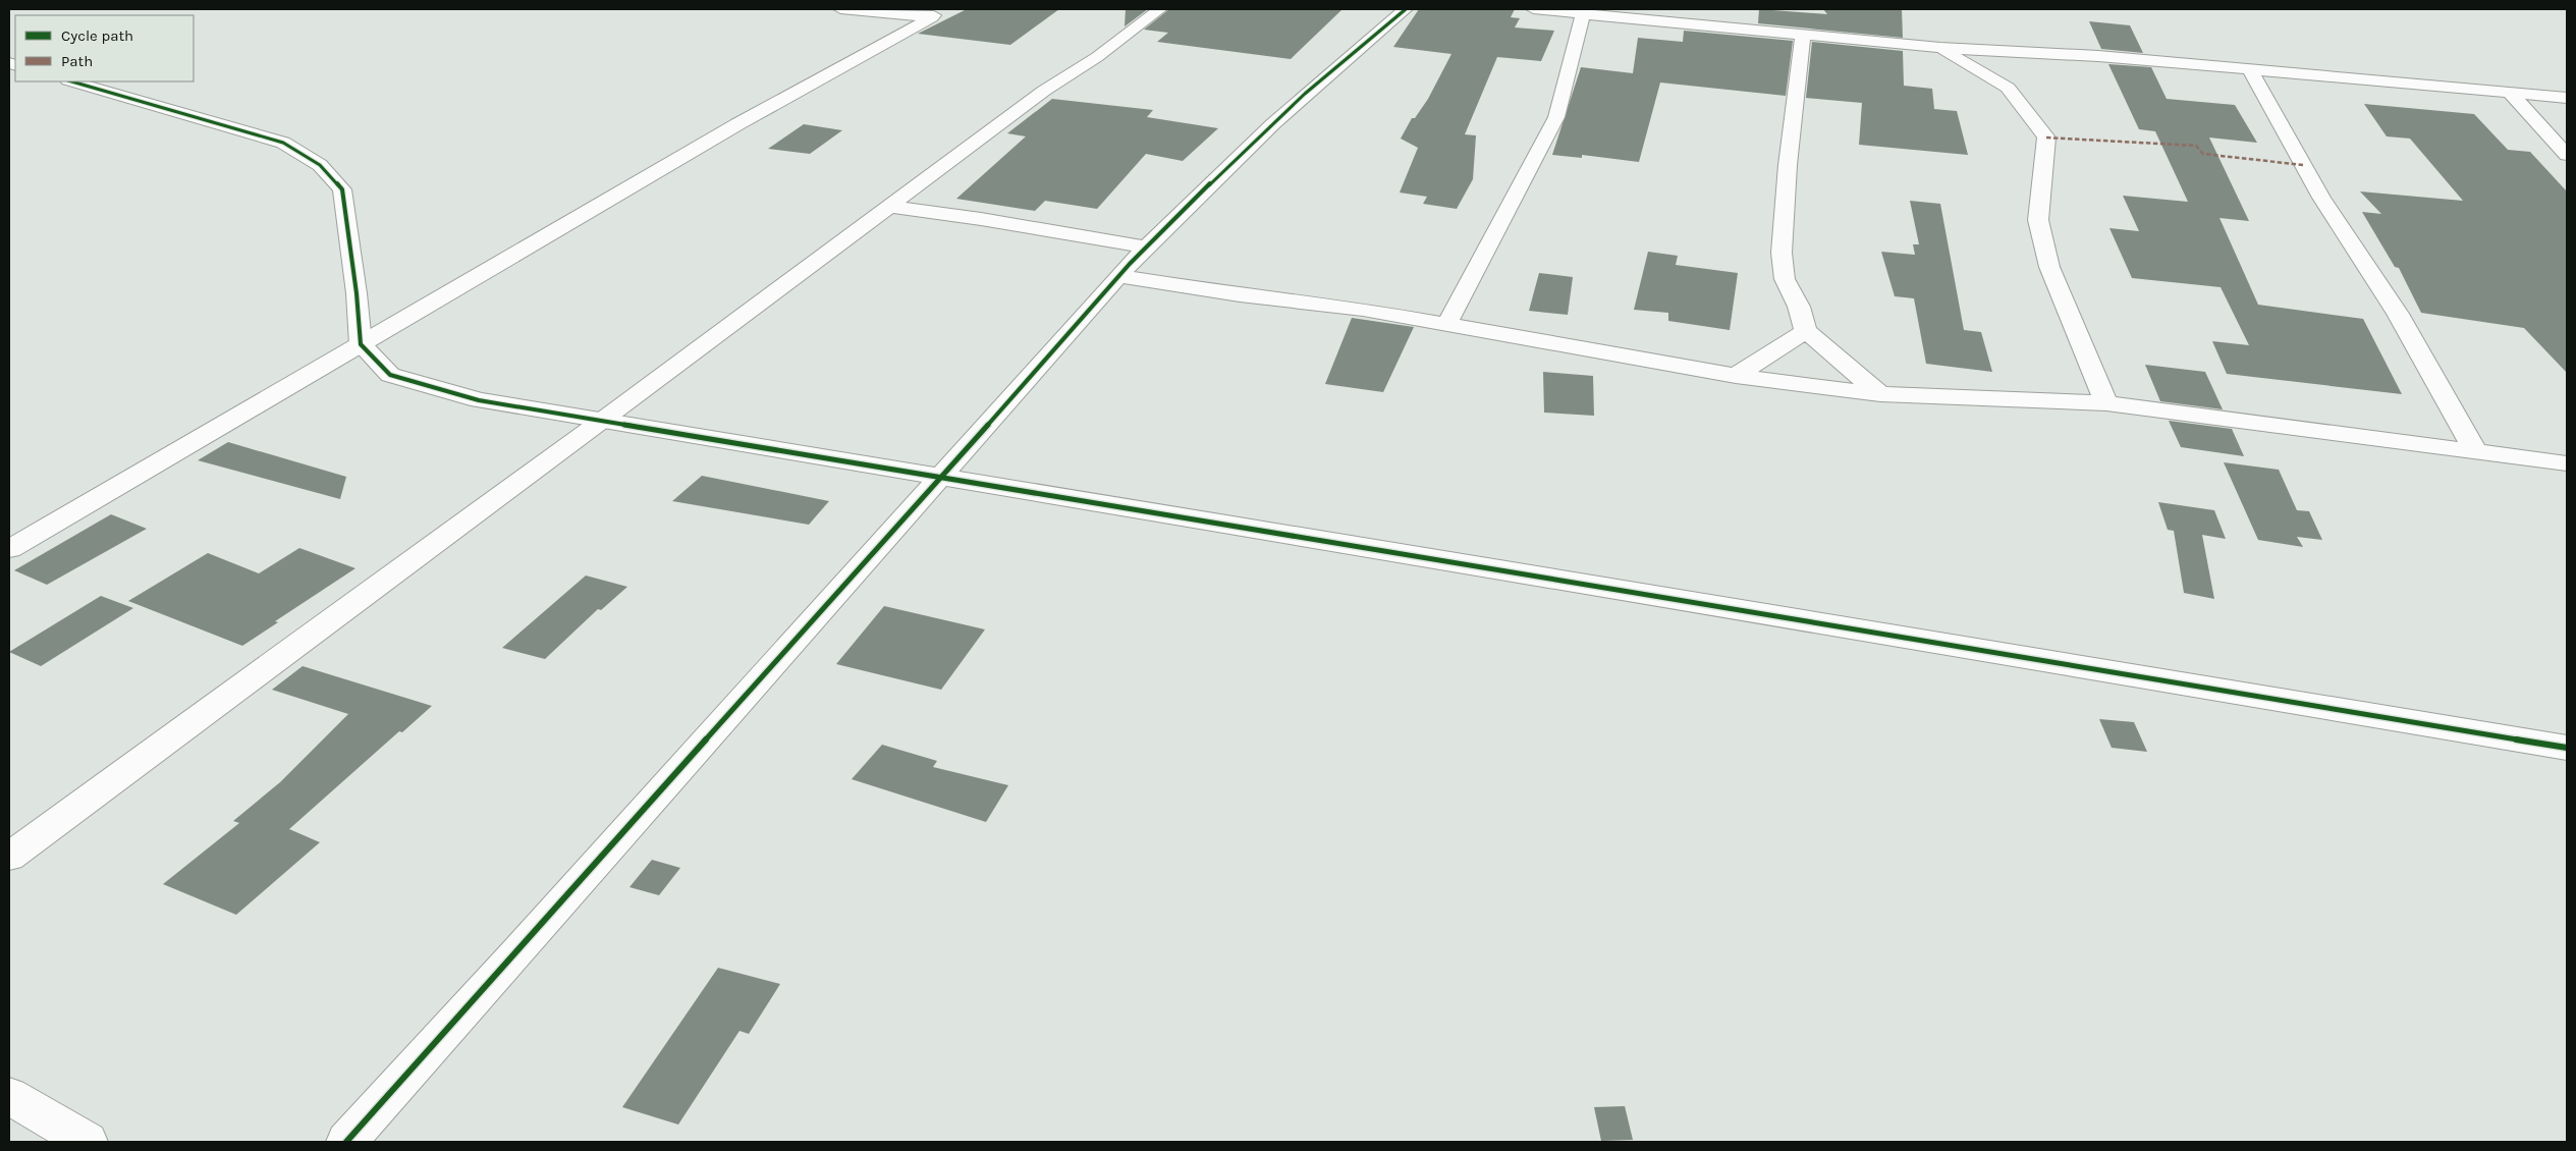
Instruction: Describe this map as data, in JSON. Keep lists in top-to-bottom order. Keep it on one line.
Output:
{"legend":["Cycle path","Path"]}
